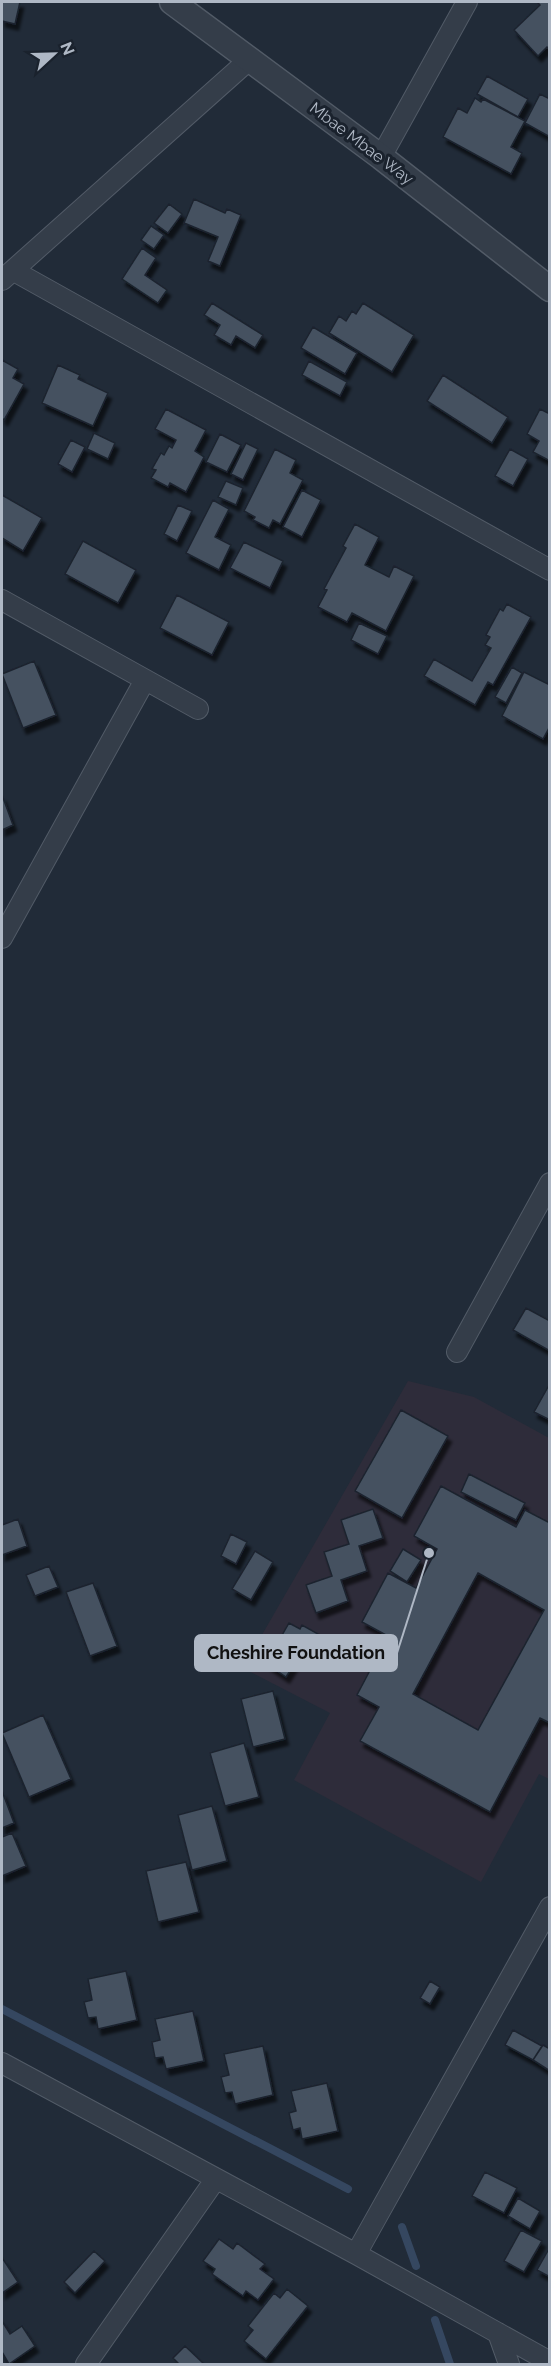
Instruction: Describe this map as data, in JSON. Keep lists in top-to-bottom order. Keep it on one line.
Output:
{"streets":{"street":["Mbae Mbae Way"]},"places":["Cheshire Foundation"],"north":"right"}
